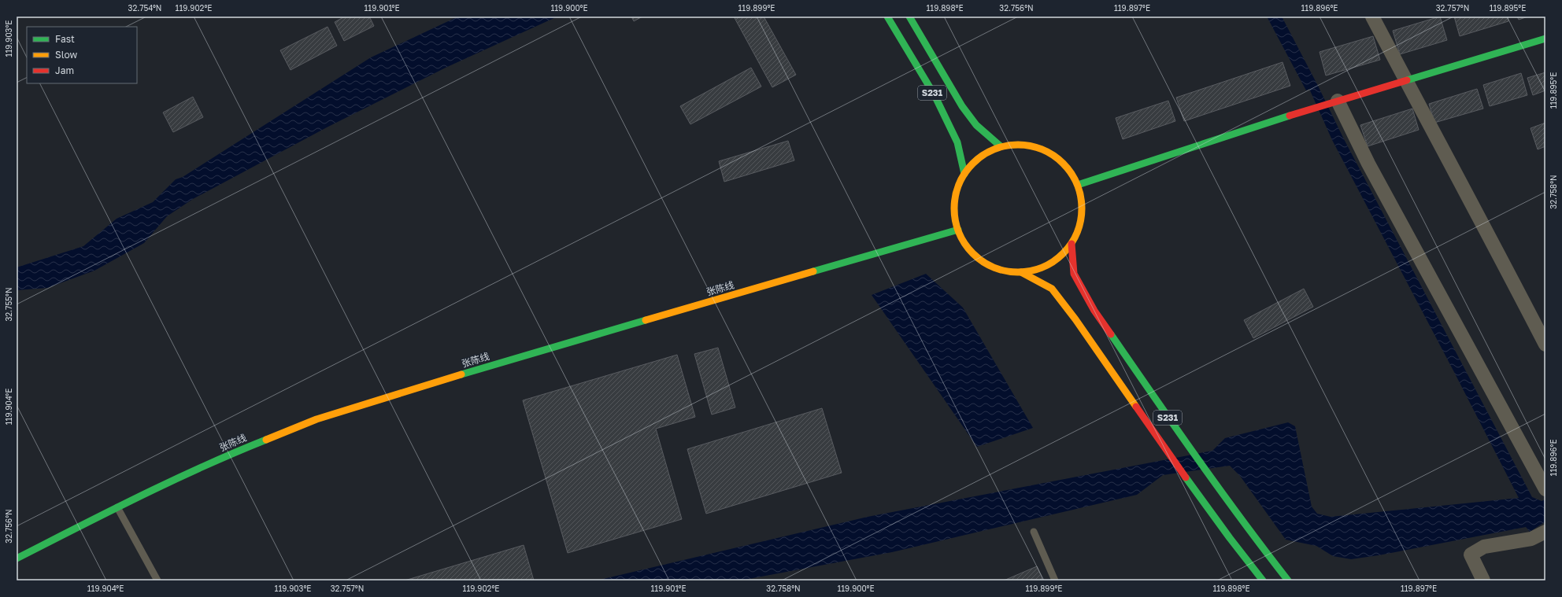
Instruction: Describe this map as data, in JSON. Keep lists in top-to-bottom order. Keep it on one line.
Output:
{"streets":{"main road":["S231","张陈线"]},"legend":["Fast","Slow","Jam"],"coordinates":["32.754°N","119.902°E","119.901°E","119.900°E","119.899°E","119.898°E","32.756°N","119.897°E","119.896°E","32.757°N","119.895°E","119.903°E","32.758°N","32.755°N","119.904°E"]}
